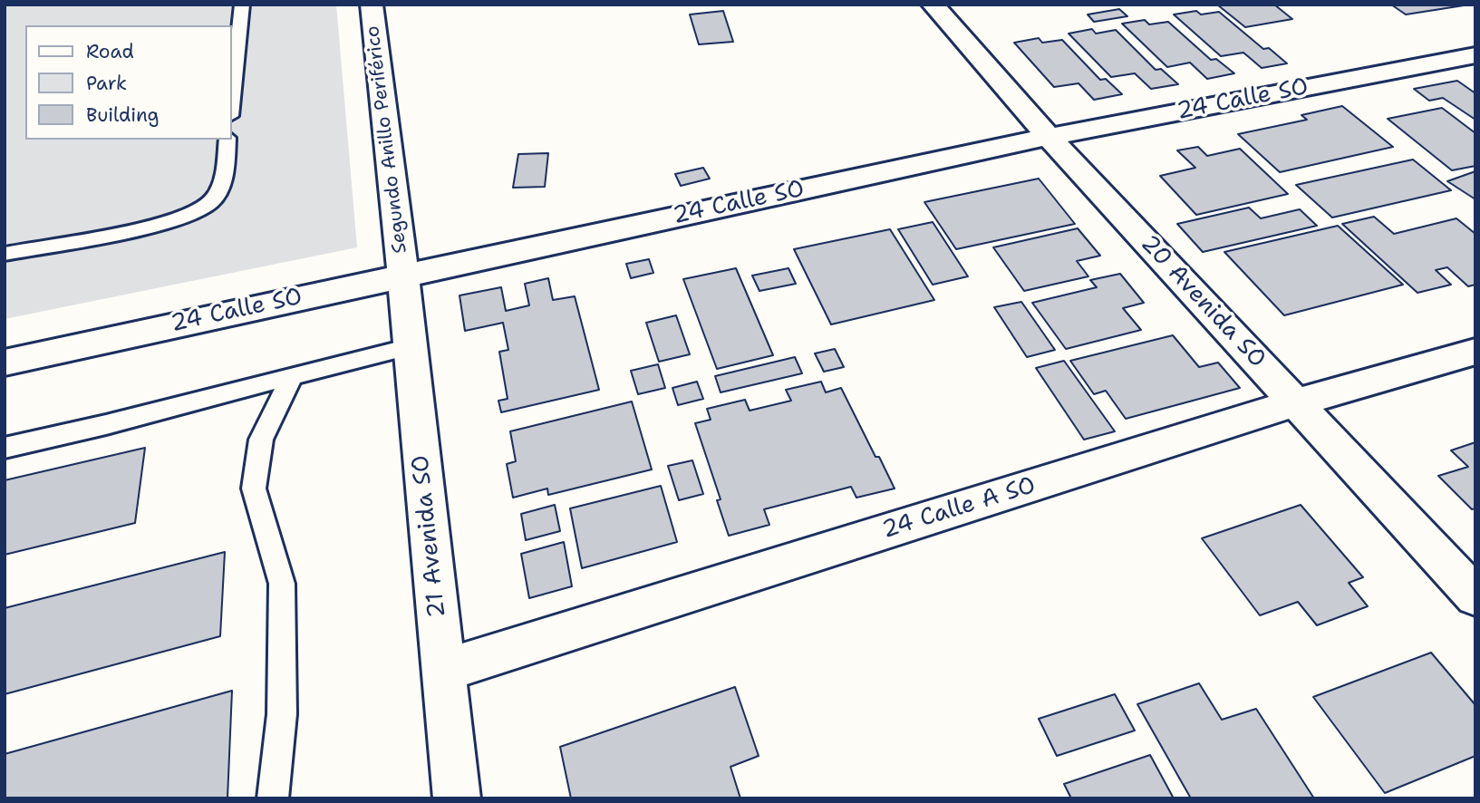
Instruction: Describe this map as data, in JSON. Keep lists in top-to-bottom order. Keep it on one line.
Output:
{"streets":{"street":["24 Calle SO","Segundo Anillo Periférico","20 Avenida SO","24 Calle A SO","21 Avenida SO"]},"crossings":[["24 Calle SO","Segundo Anillo Periférico"],["24 Calle SO","20 Avenida SO"],["24 Calle SO","21 Avenida SO"],["Segundo Anillo Periférico","21 Avenida SO"],["20 Avenida SO","24 Calle A SO"],["24 Calle A SO","21 Avenida SO"]],"legend":["Road","Park","Building"]}
